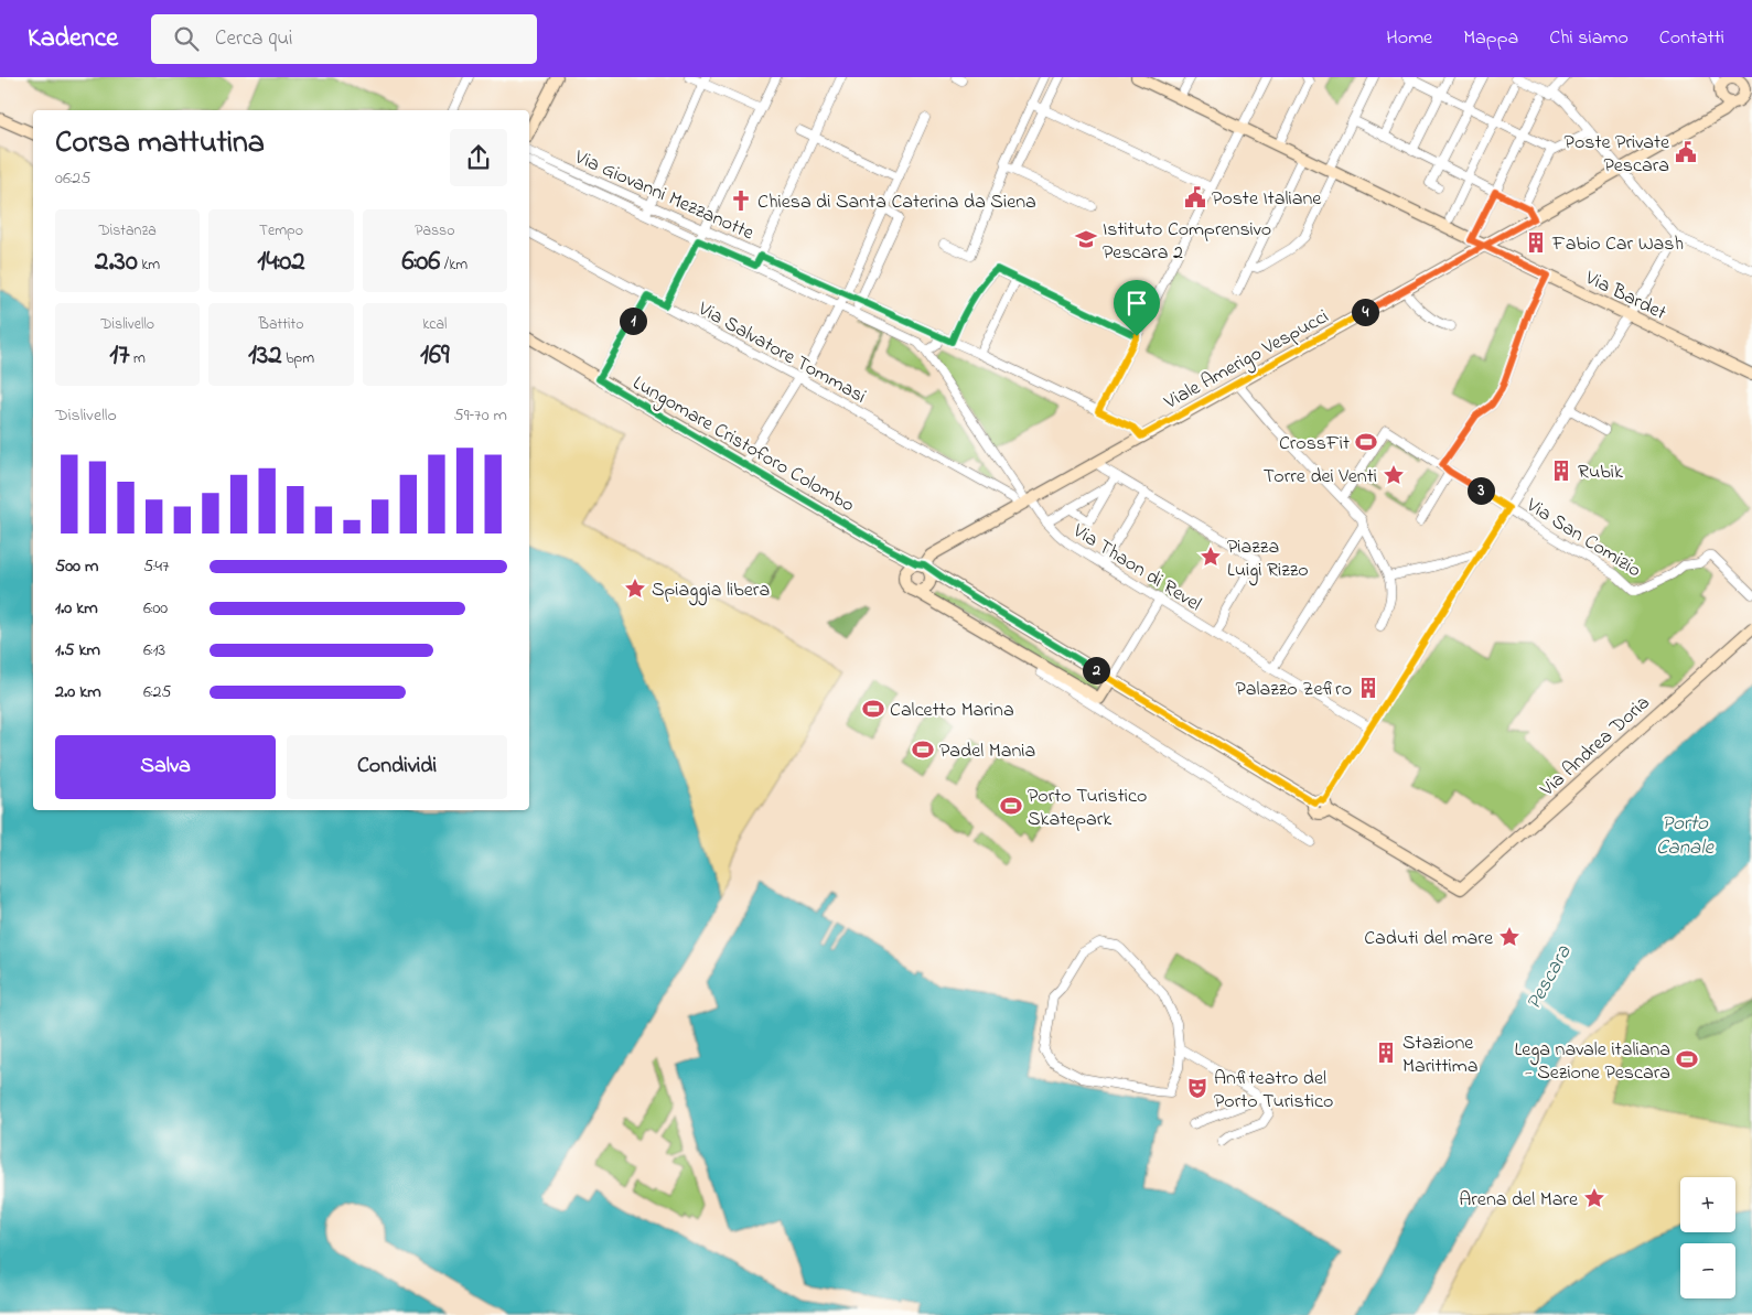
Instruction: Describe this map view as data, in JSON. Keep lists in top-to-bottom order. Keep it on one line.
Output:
{"streets":{"street":["Via Giovanni Mezzanotte","Via Bardet","Via Salvatore Tommasi","Viale Amerigo Vespucci","Lungomare Cristoforo Colombo","Via San Comizio","Via Thaon di Revel","Via Andrea Doria"]},"crossings":[["Via Giovanni Mezzanotte","Via Salvatore Tommasi"],["Via Giovanni Mezzanotte","Viale Amerigo Vespucci"],["Via Giovanni Mezzanotte","Via Thaon di Revel"],["Via Bardet","Viale Amerigo Vespucci"],["Via Salvatore Tommasi","Viale Amerigo Vespucci"],["Via Salvatore Tommasi","Via Thaon di Revel"],["Viale Amerigo Vespucci","Lungomare Cristoforo Colombo"],["Viale Amerigo Vespucci","Via Thaon di Revel"],["Lungomare Cristoforo Colombo","Via Andrea Doria"]],"water":["Porto Canale","Pescara"],"places":{"public building":["Poste Private Pescara","Poste Italiane"],"church":["Chiesa di Santa Caterina da Siena"],"school or university":["Istituto Comprensivo Pescara 2"],"building":["Fabio Car Wash","Rubik","Palazzo Zefiro","Stazione Marittima"],"sports":["CrossFit","Calcetto Marina","Padel Mania","Porto Turistico Skatepark","Lega navale italiana - Sezione Pescara"],"place":["Torre dei Venti","Piazza Luigi Rizzo","Spiaggia libera","Caduti del mare","Arena del Mare"],"theatre":["Anfiteatro del Porto Turistico"]},"page":{"header":"Kadence","search":"Cerca qui","nav":["Home","Mappa","Chi siamo","Contatti"],"heading":["Corsa mattutina","06:25"],"stats":[["Distanza","2.30 km"],["Tempo","14:02"],["Passo","6:06 /km"],["Dislivello","17 m"],["Battito","132 bpm"],["kcal","169"]],"pins":["4","1","3","2"],"chart":["Dislivello","59–70 m"],"list":[{"name":"500 m","note":"5:47"},{"name":"1.0 km","note":"6:00"},{"name":"1.5 km","note":"6:13"},{"name":"2.0 km","note":"6:25"}],"buttons":["Salva","Condividi"],"map_buttons":["+","−"]}}
